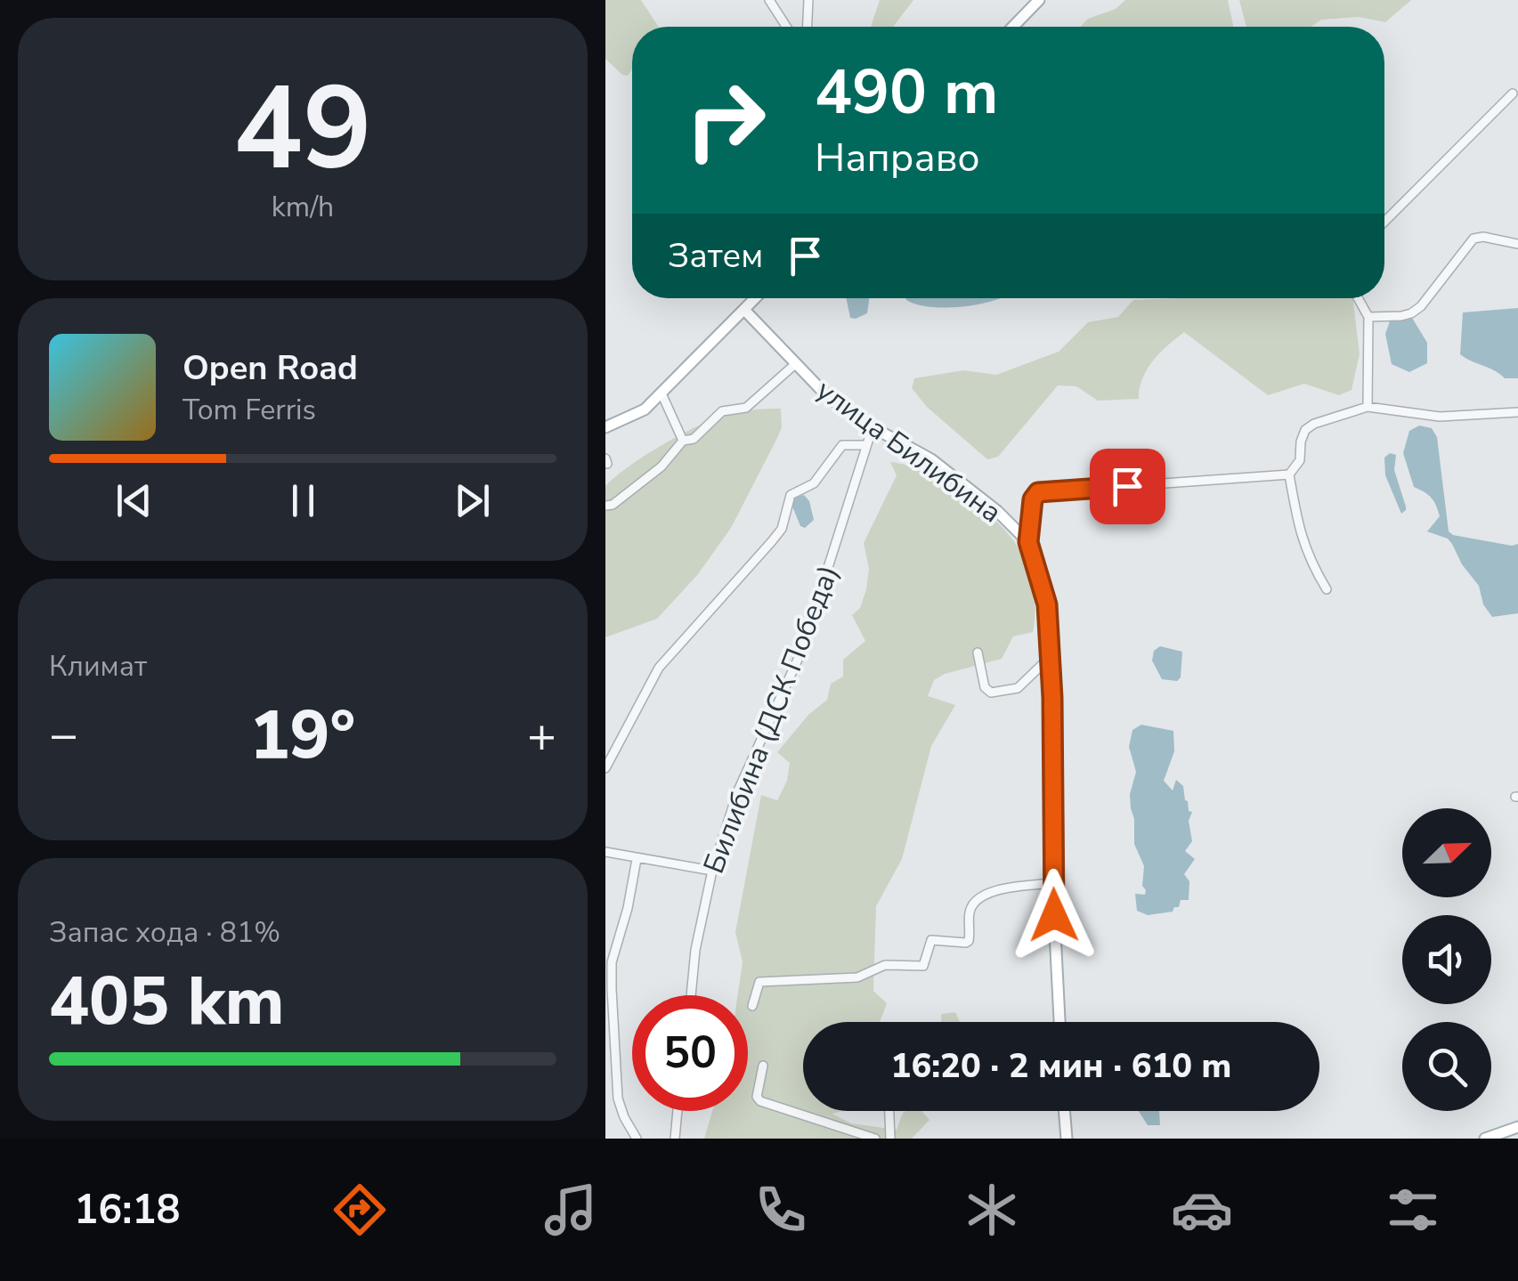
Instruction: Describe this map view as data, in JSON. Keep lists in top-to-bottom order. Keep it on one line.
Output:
{"streets":{"main road":["улица Билибина"],"street":["Билибина (ДСК Победа)"]},"crossings":[["улица Билибина","Билибина (ДСК Победа)"]],"north":"top right","page":{"tile":[["49","km/h"],"Климат",["Запас хода · 81%","405 km"]],"turn":["490 m","Направо"],"then":"Затем","song":["Open Road","Tom Ferris"],"heat":["−","19°","+"],"limit":"50","trip":"16:20 · 2 мин · 610 m","tabs":"16:18"}}
